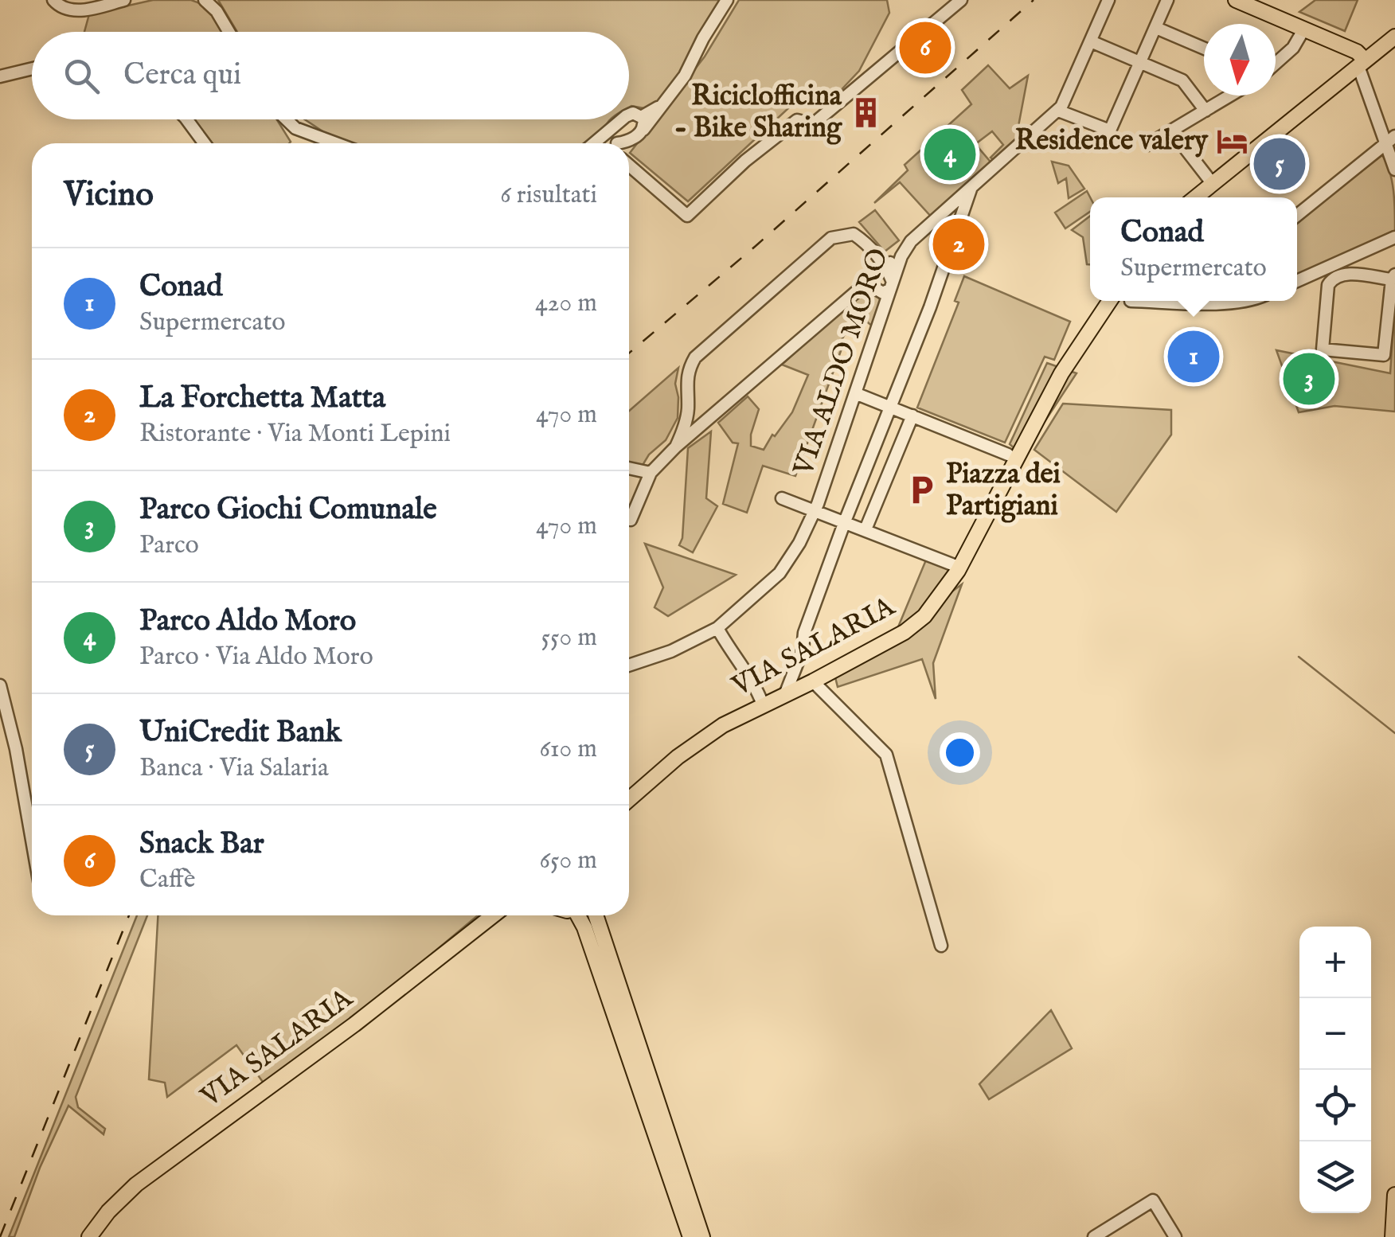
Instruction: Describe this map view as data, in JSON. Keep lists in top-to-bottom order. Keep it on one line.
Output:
{"streets":{"main road":["VIA SALARIA"],"street":["VIA ALDO MORO"]},"places":{"building":["Riciclofficina - Bike Sharing"],"hotel":["Residence valery"],"parking":["Piazza dei Partigiani"]},"north":"bottom","page":{"pins":["6","4","5","2","1","3"],"search":"Cerca qui","heading":["Vicino","6 risultati"],"popup":["Conad","Supermercato"],"list":[{"mark":"1","name":"Conad","note":"Supermercato","value":"420 m"},{"mark":"2","name":"La Forchetta Matta","note":"Ristorante · Via Monti Lepini","value":"470 m"},{"mark":"3","name":"Parco Giochi Comunale","note":"Parco","value":"470 m"},{"mark":"4","name":"Parco Aldo Moro","note":"Parco · Via Aldo Moro","value":"550 m"},{"mark":"5","name":"UniCredit Bank","note":"Banca · Via Salaria","value":"610 m"},{"mark":"6","name":"Snack Bar","note":"Caffè","value":"650 m"}],"map_buttons":["+","−"]}}
